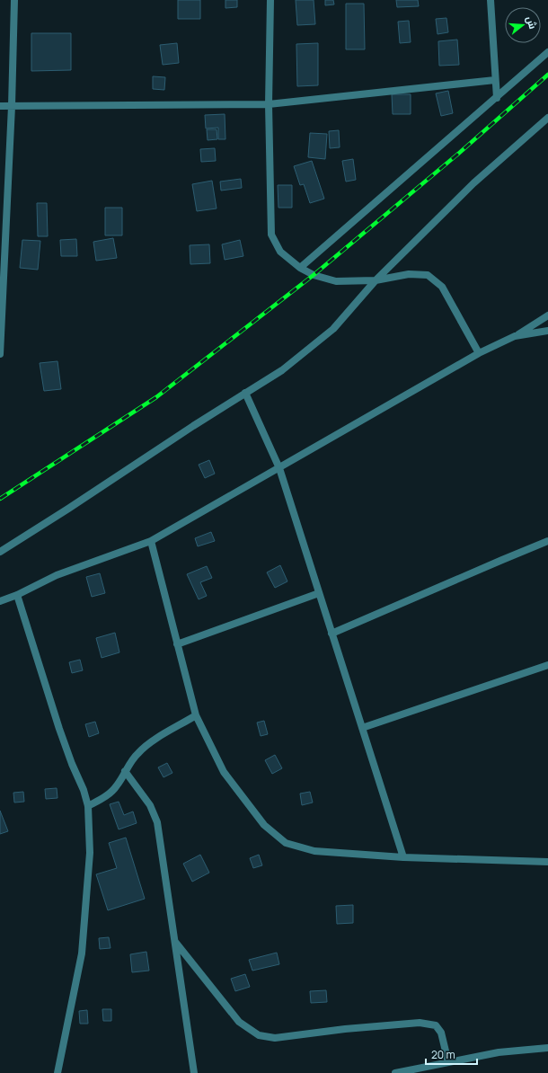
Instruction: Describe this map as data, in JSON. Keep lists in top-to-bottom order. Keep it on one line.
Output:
{"scale_bar":"20 m","north":"right"}
